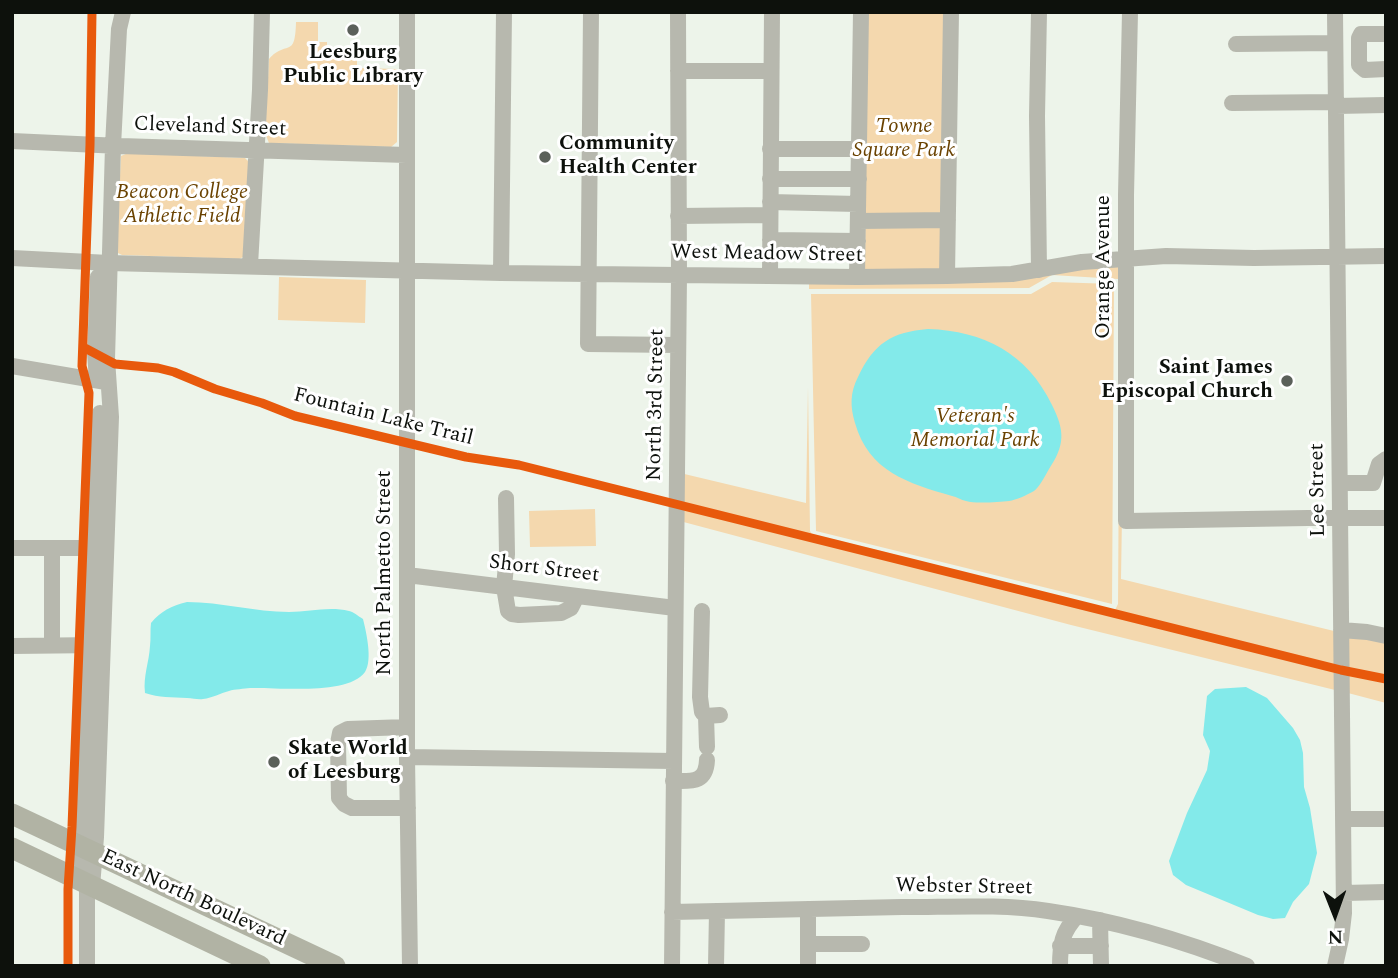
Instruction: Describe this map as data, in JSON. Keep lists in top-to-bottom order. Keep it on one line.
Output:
{"streets":{"main road":["East North Boulevard"],"street":["Cleveland Street","West Meadow Street","Orange Avenue","North 3rd Street","Lee Street","Short Street","North Palmetto Street","Webster Street"],"cycle path":["Fountain Lake Trail"]},"crossings":[["Cleveland Street","North Palmetto Street"],["West Meadow Street","Orange Avenue"],["West Meadow Street","North 3rd Street"],["West Meadow Street","Lee Street"],["West Meadow Street","North Palmetto Street"],["Orange Avenue","Lee Street"],["North 3rd Street","Short Street"],["North 3rd Street","Webster Street"],["Short Street","North Palmetto Street"]],"parks":["Towne Square Park","Beacon College Athletic Field","Veteran's Memorial Park"],"places":["Leesburg Public Library","Community Health Center","Saint James Episcopal Church","Skate World of Leesburg"],"north":"bottom"}
